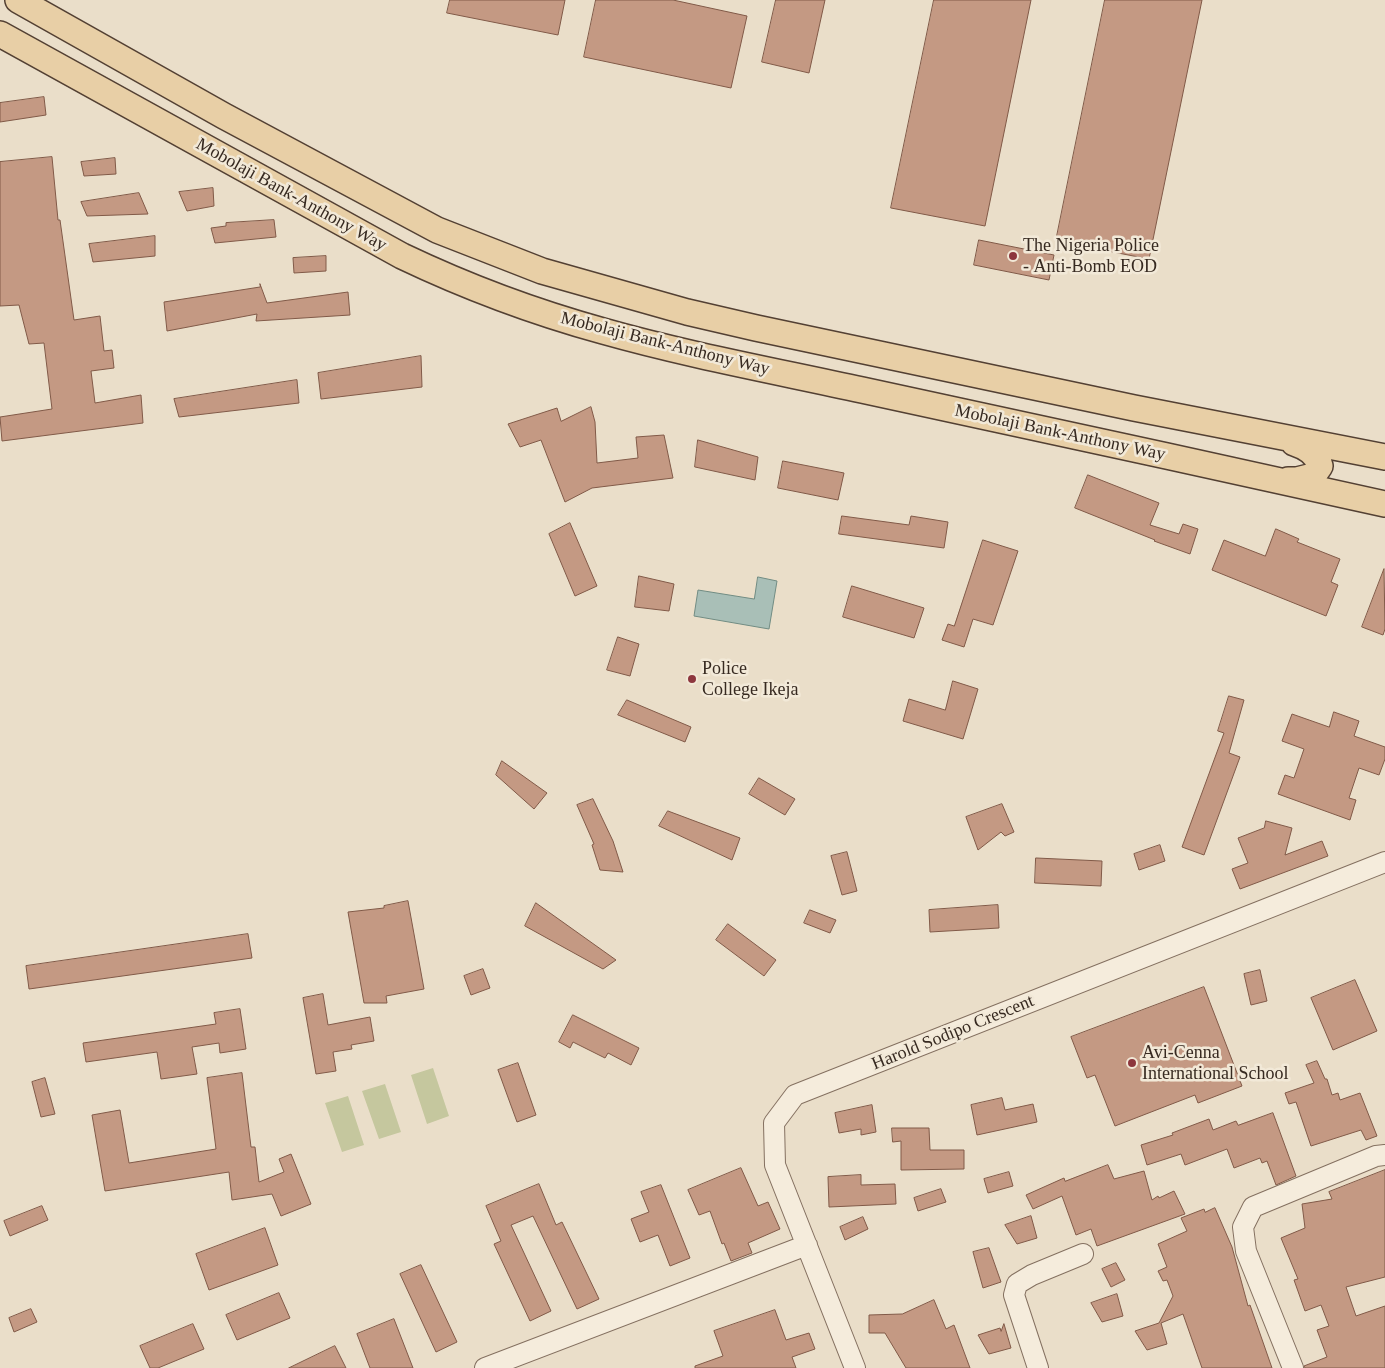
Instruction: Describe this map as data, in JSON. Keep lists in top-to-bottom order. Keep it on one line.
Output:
{"streets":{"main road":["Mobolaji Bank-Anthony Way"],"street":["Harold Sodipo Crescent"]},"places":["The Nigeria Police - Anti-Bomb EOD","Police College Ikeja","Avi-Cenna International School"]}
